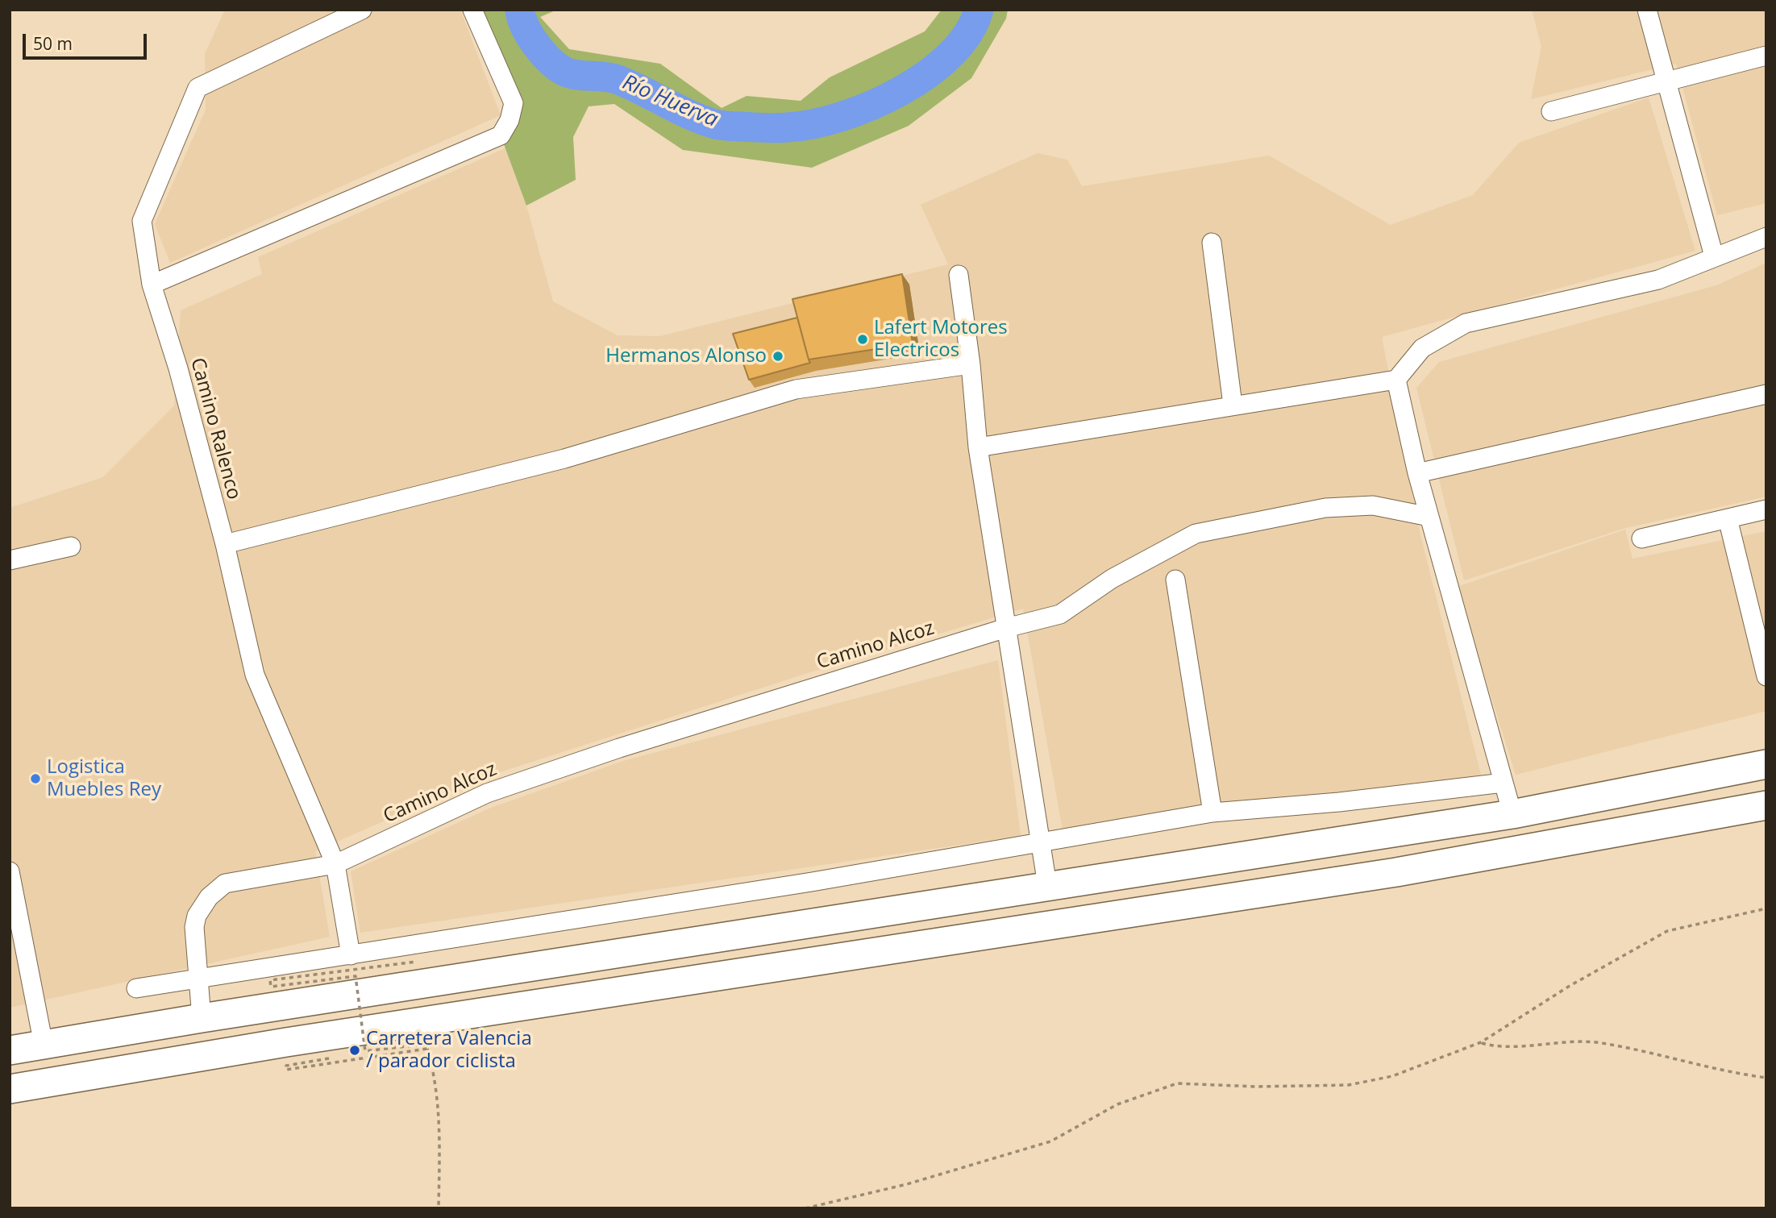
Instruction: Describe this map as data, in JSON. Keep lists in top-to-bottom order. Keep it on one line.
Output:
{"streets":{"street":["Camino Ralenco","Camino Alcoz"]},"crossings":[["Camino Ralenco","Camino Alcoz"]],"water":["Río Huerva"],"places":["Lafert Motores Electricos","Hermanos Alonso","Logistica Muebles Rey","Carretera Valencia / parador ciclista"],"scale_bar":"50 m"}
